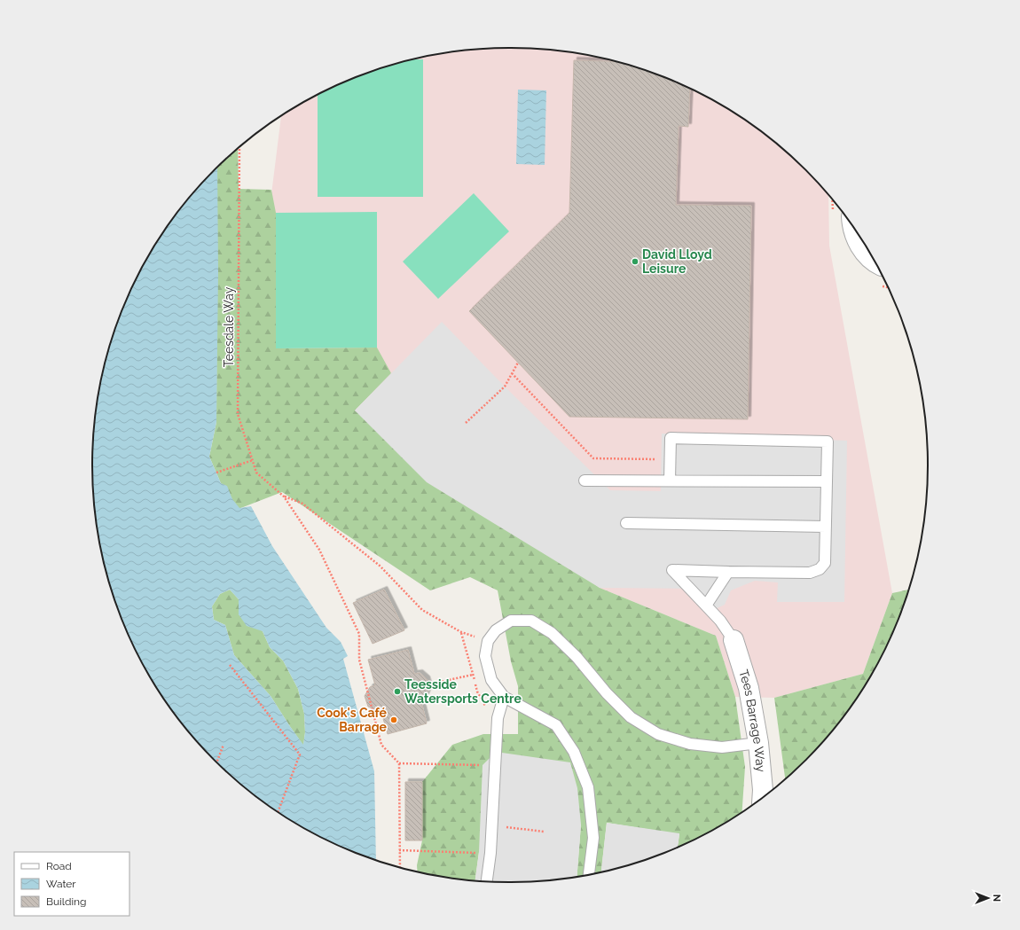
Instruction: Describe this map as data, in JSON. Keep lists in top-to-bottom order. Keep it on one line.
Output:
{"streets":{"street":["Tees Barrage Way"],"path":["Teesdale Way"]},"places":["David Lloyd Leisure","Teesside Watersports Centre","Cook's Café Barrage"],"legend":["Road","Water","Building"],"north":"right"}
